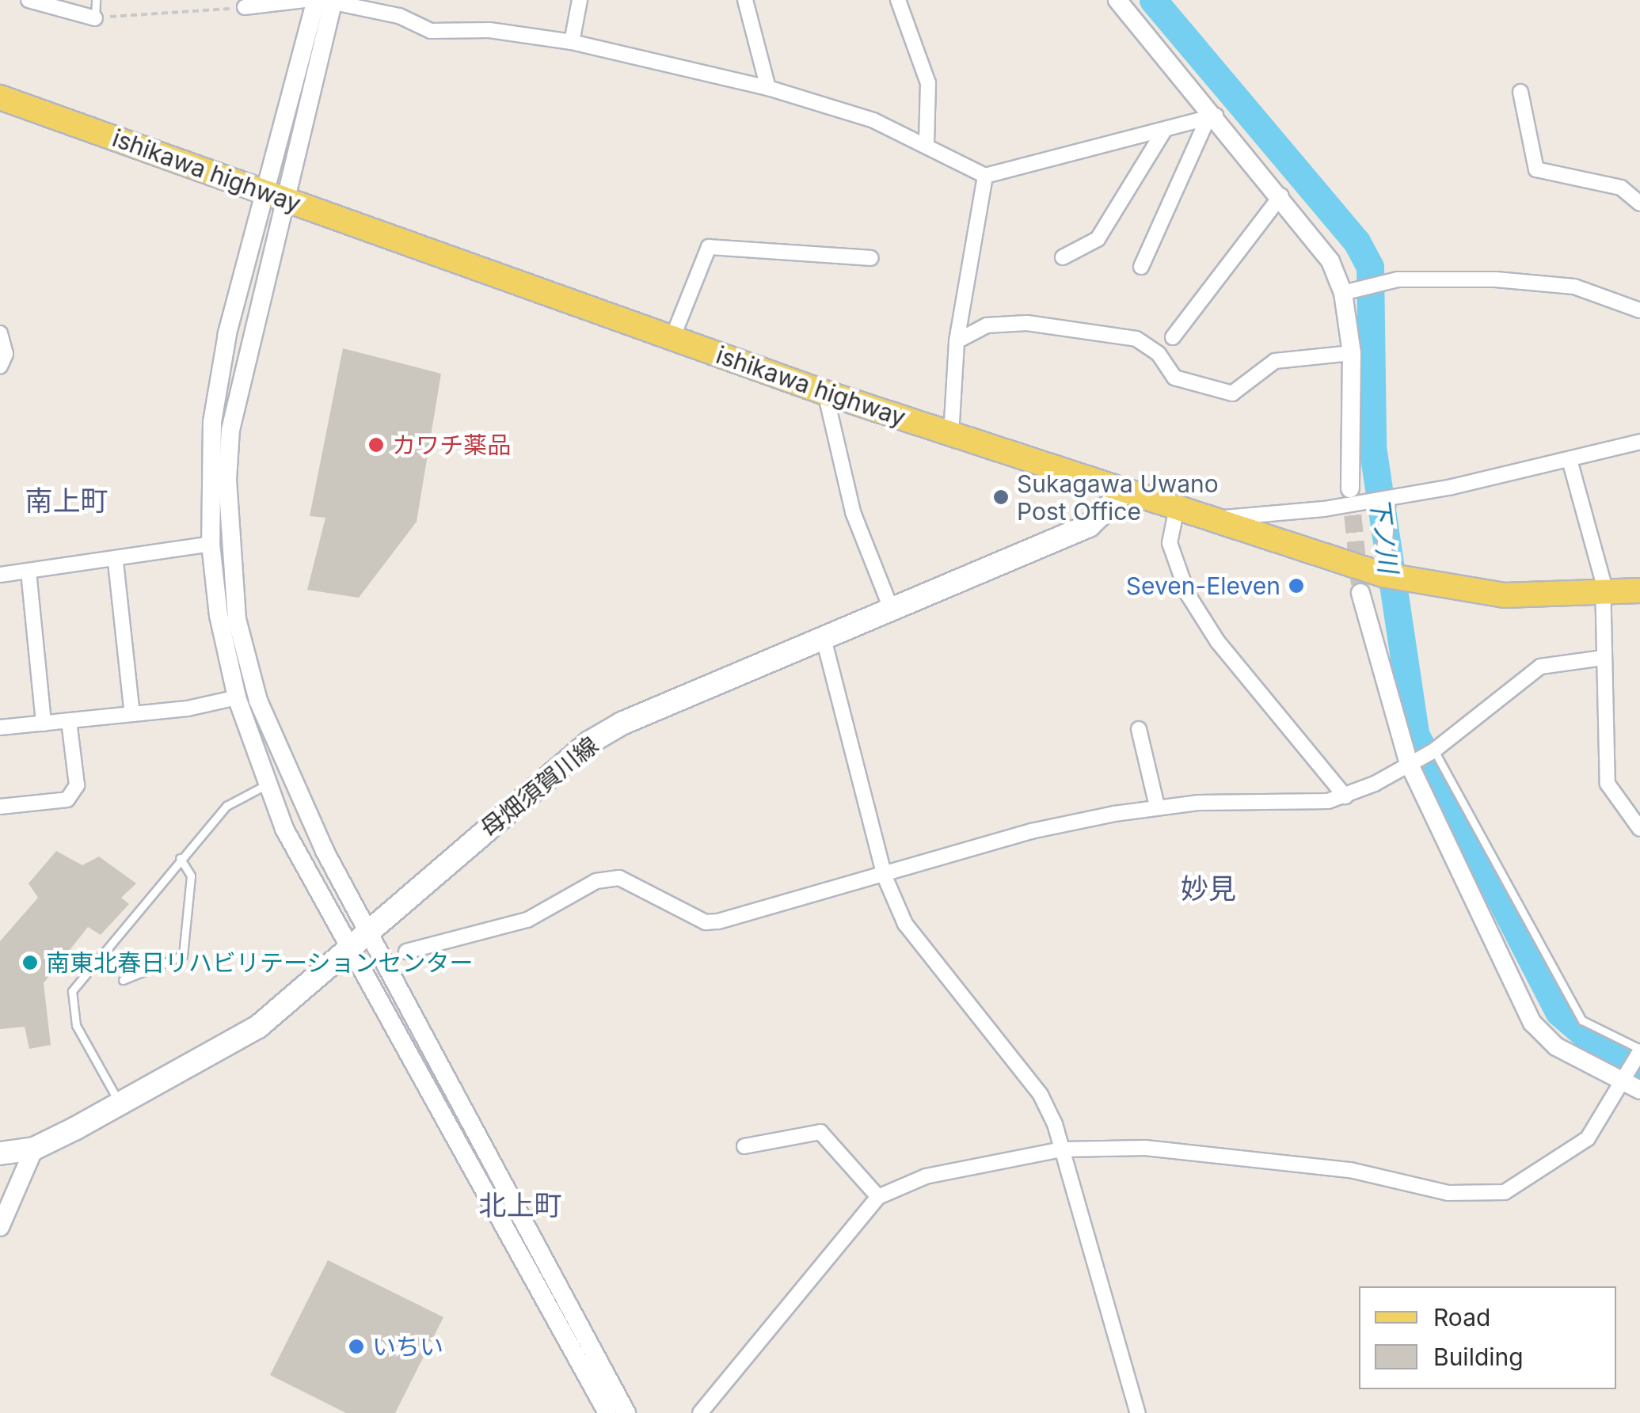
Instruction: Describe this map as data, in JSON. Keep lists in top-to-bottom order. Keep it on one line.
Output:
{"streets":{"main road":["ishikawa highway","母畑須賀川線"]},"crossings":[["ishikawa highway","母畑須賀川線"]],"districts":["南上町","妙見","北上町"],"water":["下ノ川"],"places":["カワチ薬品","Sukagawa Uwano Post Office","Seven-Eleven","南東北春日リハビリテーションセンター","いちい"],"legend":["Road","Building"]}
